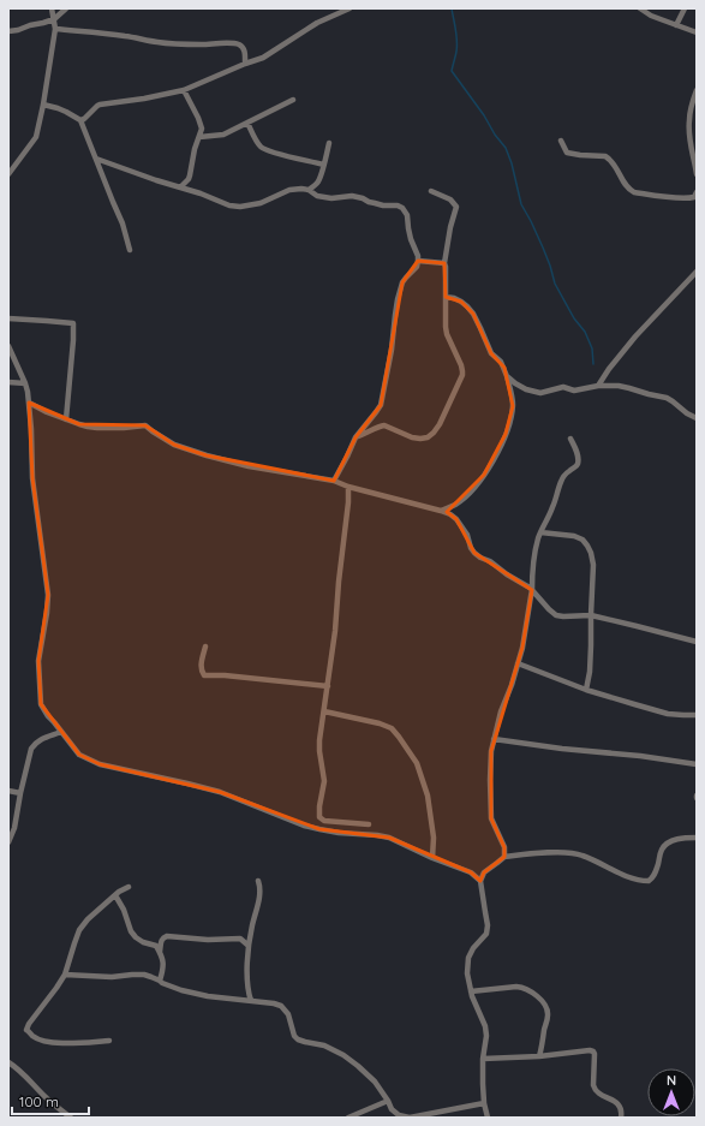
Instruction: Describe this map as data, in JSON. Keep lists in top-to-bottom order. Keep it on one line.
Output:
{"scale_bar":"100 m","north":"top"}
